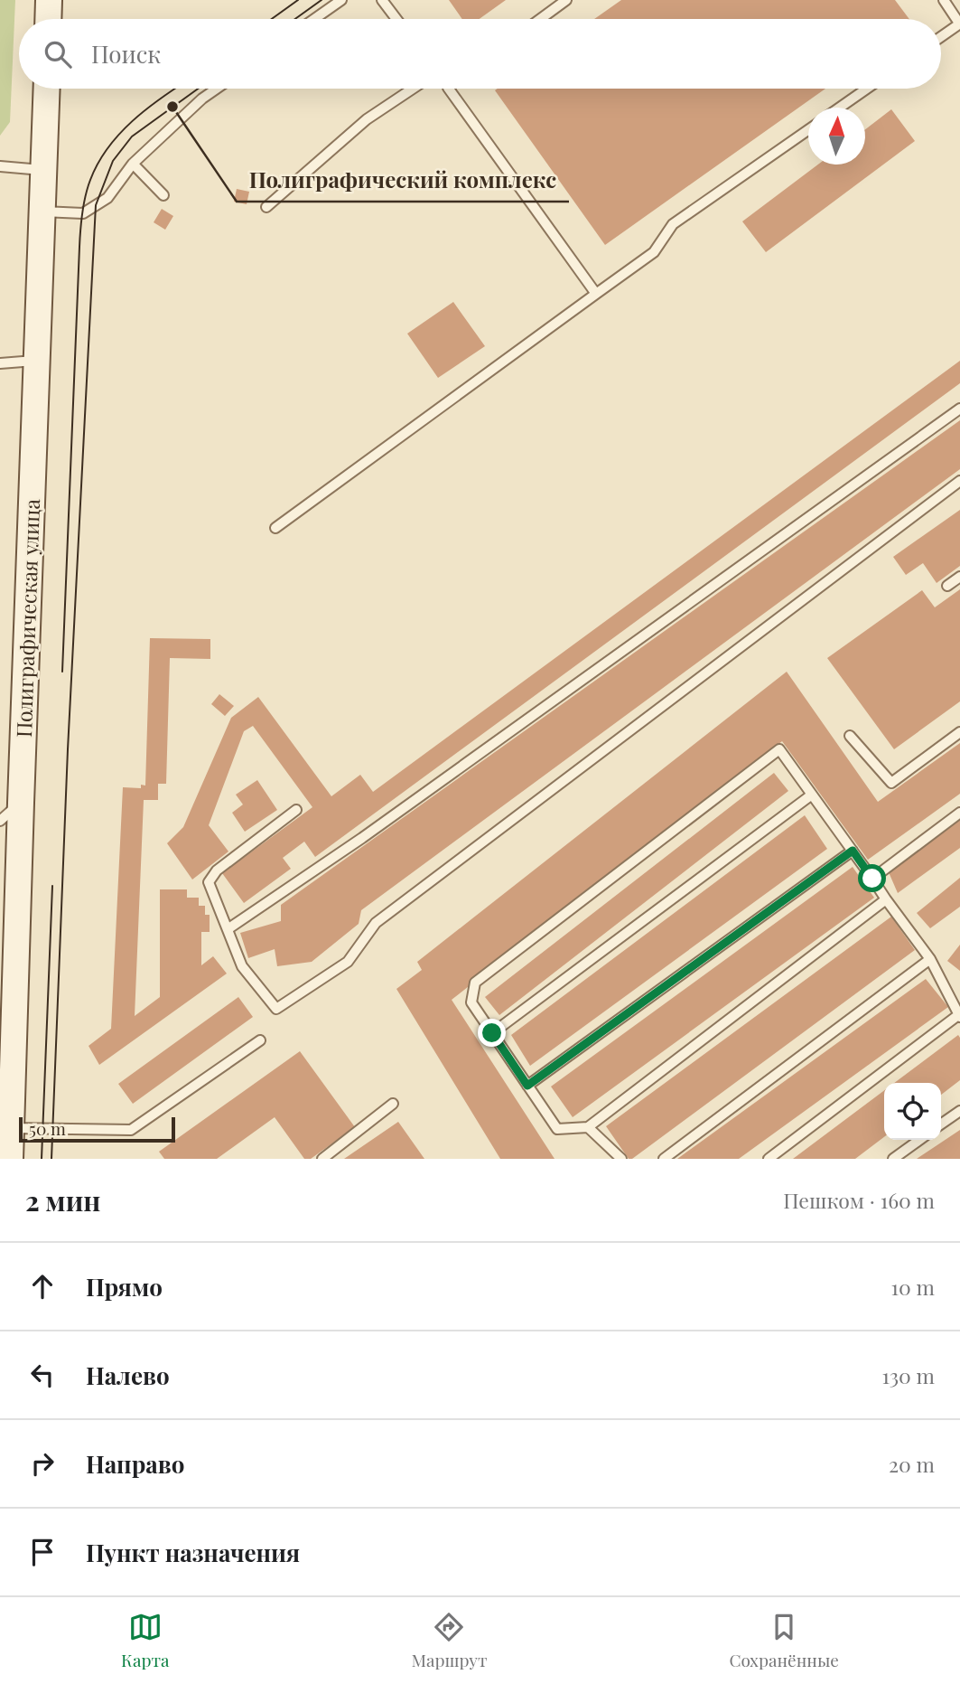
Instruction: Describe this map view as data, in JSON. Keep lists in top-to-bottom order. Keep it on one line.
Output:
{"streets":{"street":["Полиграфическая улица"]},"places":["Полиграфический комплекс"],"scale_bar":"50 m","north":"top","page":{"search":"Поиск","scale":"50 m","heading":["2 мин","Пешком · 160 m"],"list":[["Прямо","10 m"],["Налево","130 m"],["Направо","20 m"],"Пункт назначения"],"nav":["Карта","Маршрут","Сохранённые"]}}
